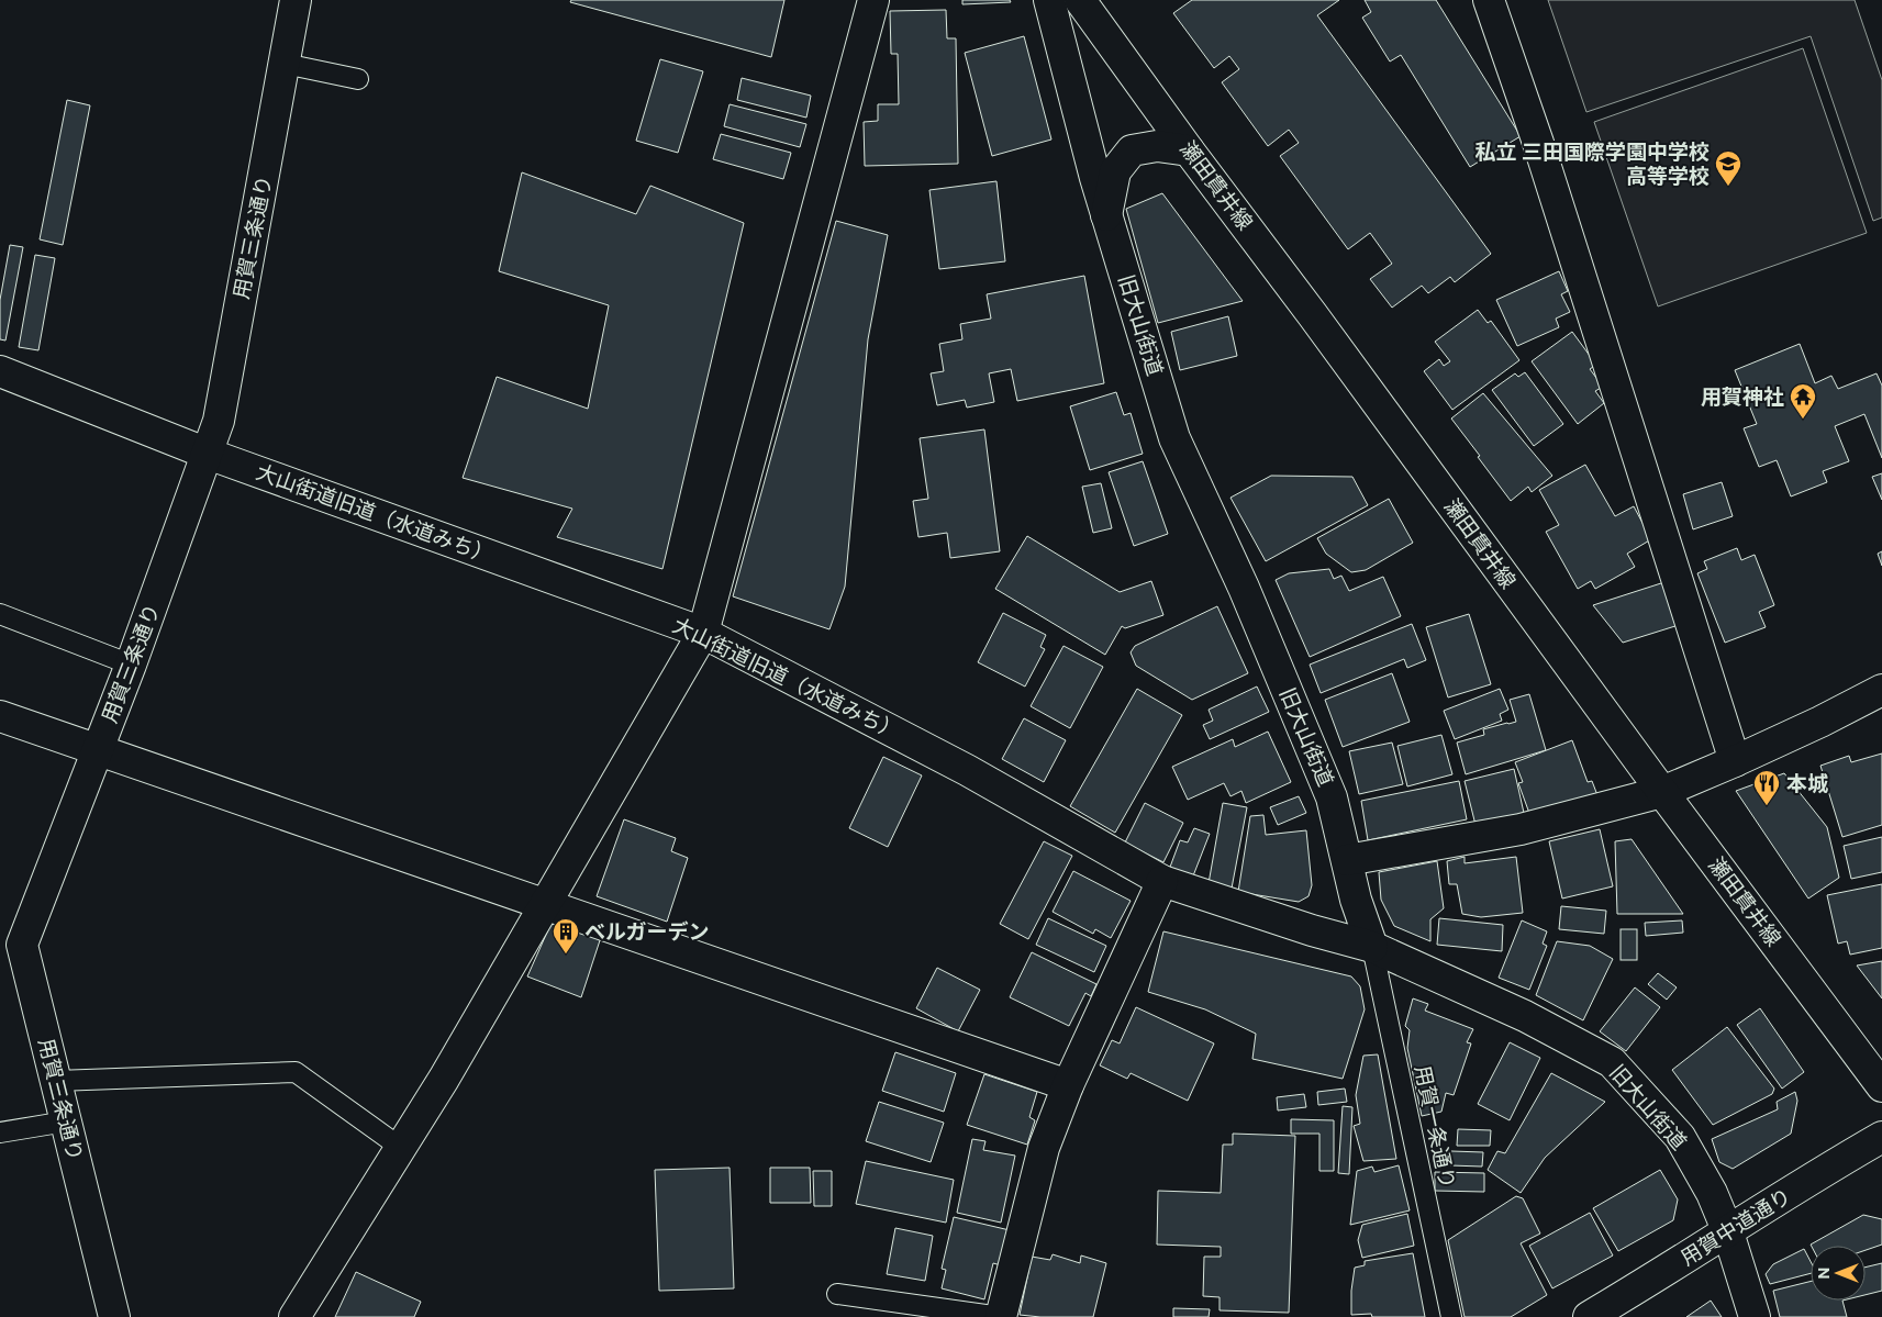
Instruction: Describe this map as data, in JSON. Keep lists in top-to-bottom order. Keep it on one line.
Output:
{"streets":{"street":["瀬田貫井線","用賀三条通り","旧大山街道","大山街道旧道（水道みち）","用賀中道通り"],"lane":["用賀一条通り"]},"crossings":[["用賀三条通り","大山街道旧道（水道みち）"],["旧大山街道","大山街道旧道（水道みち）"],["旧大山街道","用賀一条通り"],["旧大山街道","用賀中道通り"],["大山街道旧道（水道みち）","用賀一条通り"]],"places":{"school or university":["私立 三田国際学園中学校 高等学校"],"temple":["用賀神社"],"restaurant":["本城"],"building":["ベルガーデン"]},"north":"left"}
